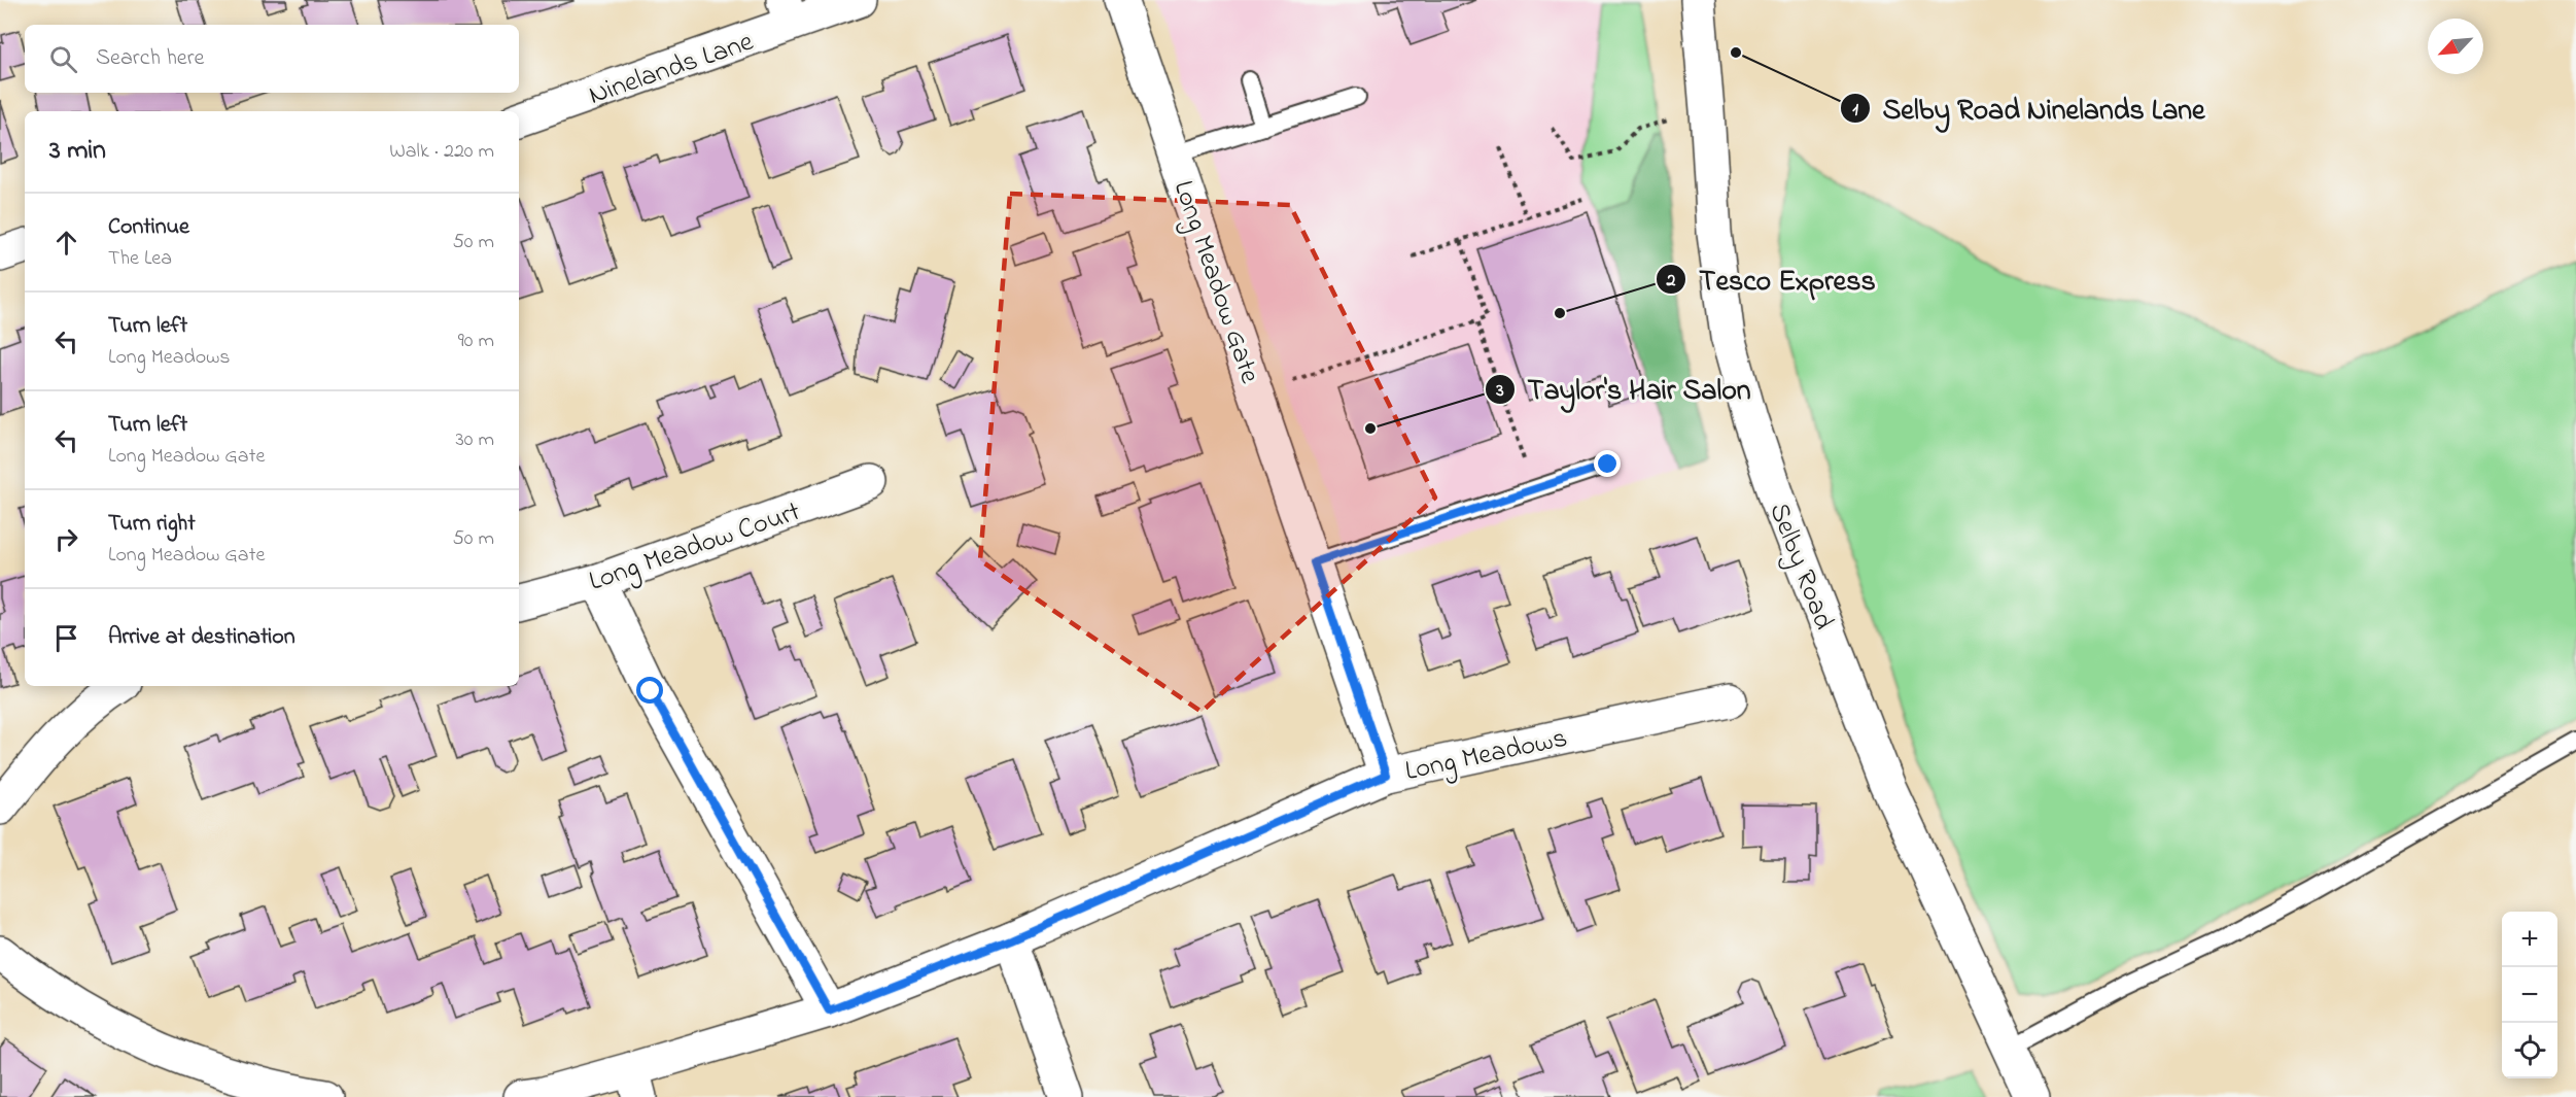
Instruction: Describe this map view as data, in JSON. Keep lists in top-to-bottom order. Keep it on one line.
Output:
{"streets":{"main road":["Ninelands Lane","Long Meadow Gate","Long Meadow Court","Selby Road","Long Meadows"]},"crossings":[["Long Meadow Gate","Long Meadows"]],"places":["Selby Road Ninelands Lane","Tesco Express","Taylor's Hair Salon"],"north":"bottom left","page":{"search":"Search here","heading":["3 min","Walk · 220 m"],"list":[["Continue","The Lea","50 m"],["Turn left","Long Meadows","90 m"],["Turn left","Long Meadow Gate","30 m"],["Turn right","Long Meadow Gate","50 m"],"Arrive at destination"],"map_buttons":["+","−"]}}
